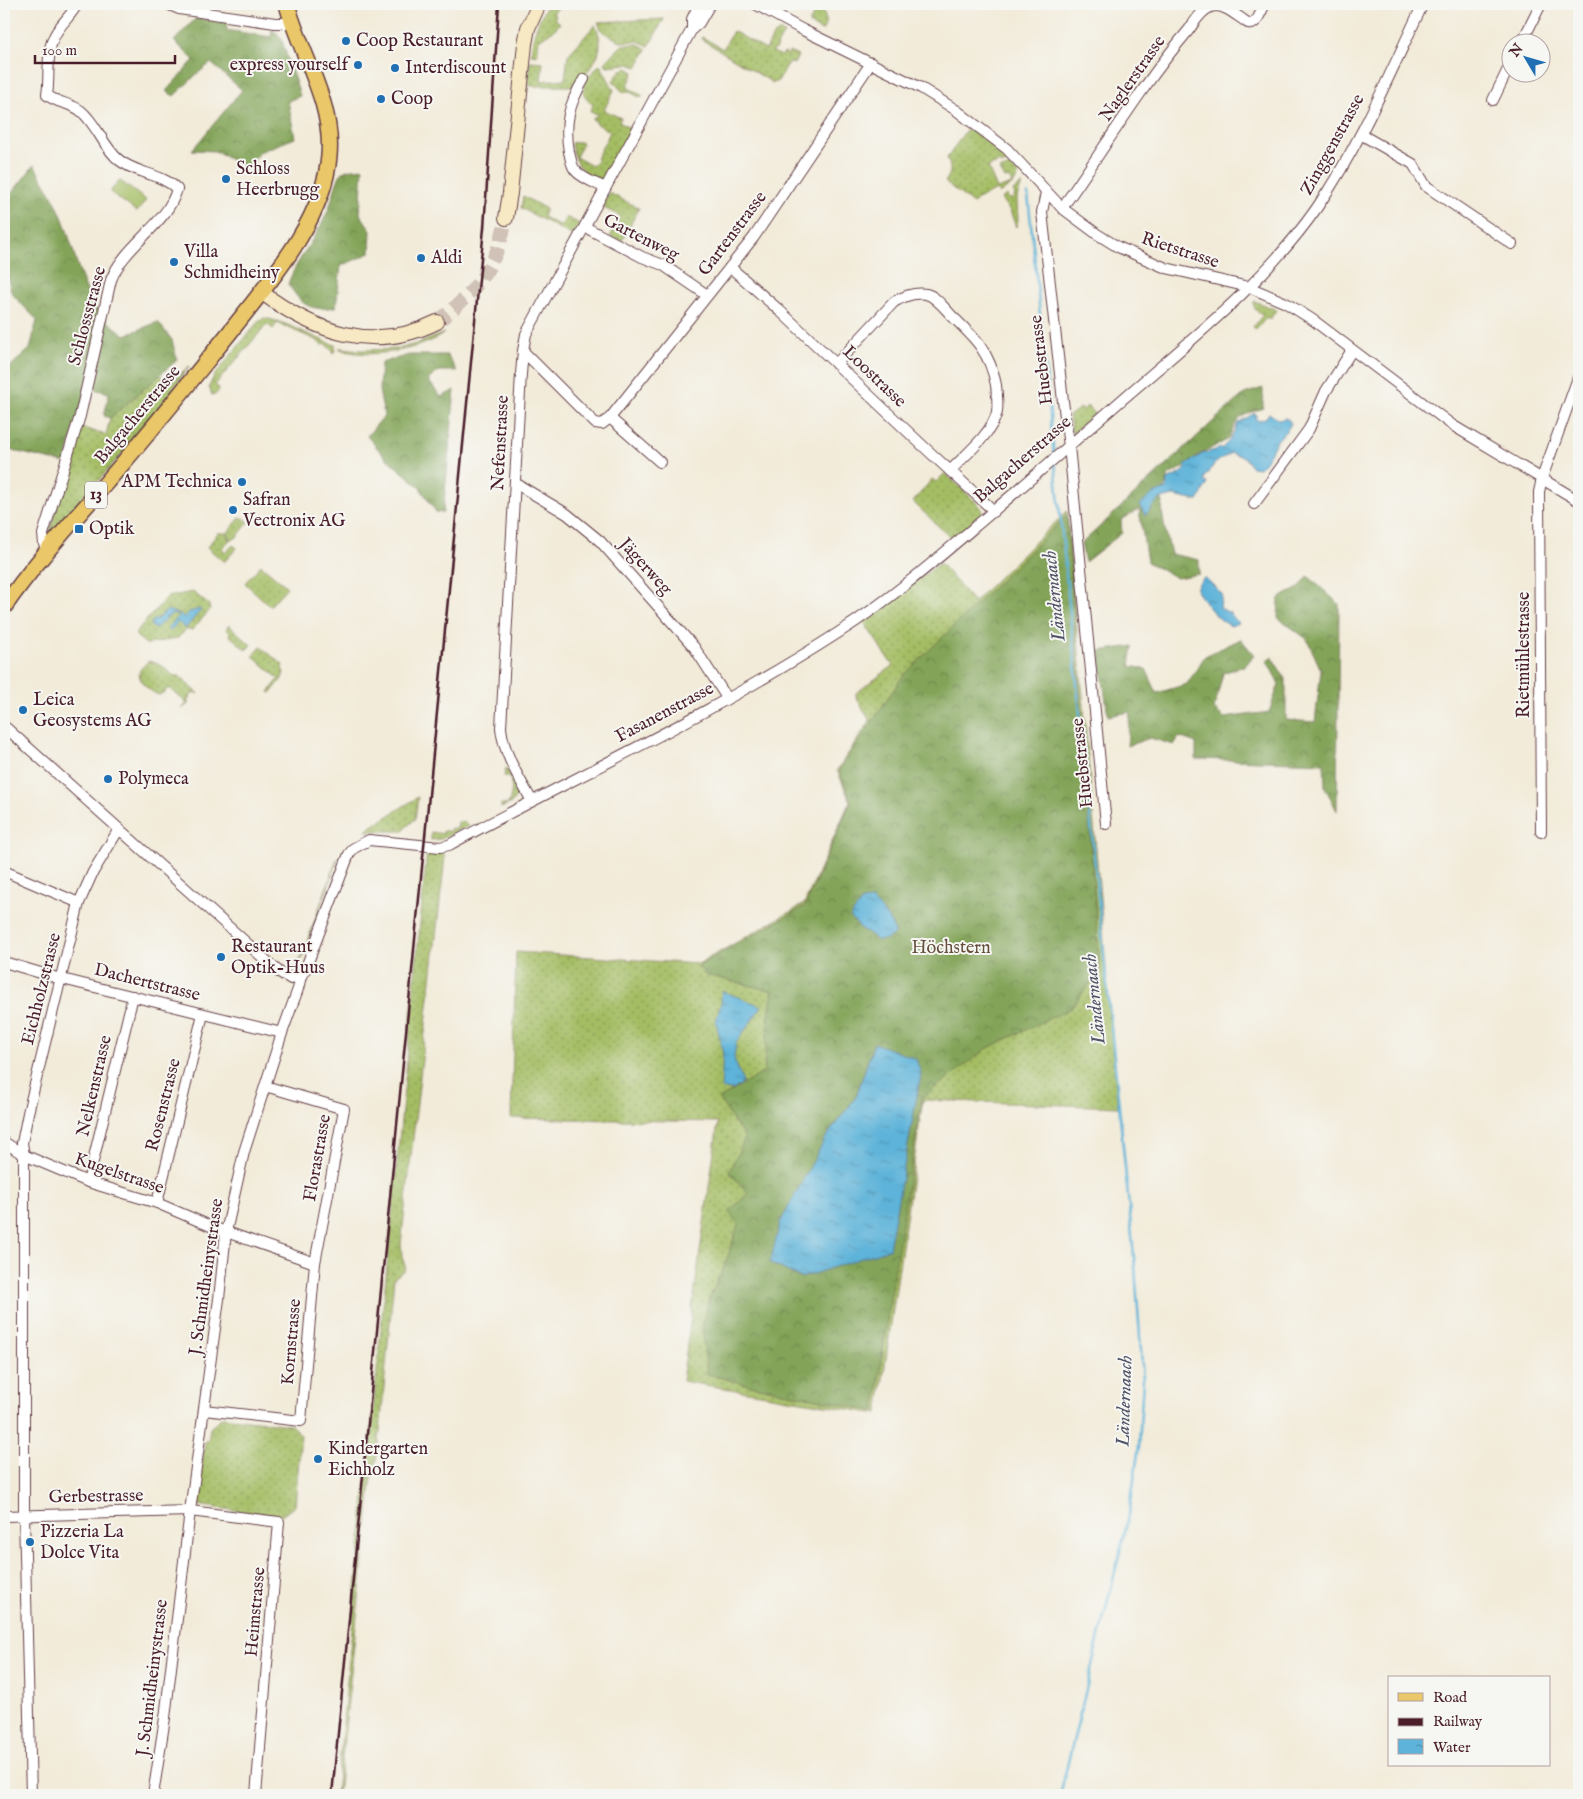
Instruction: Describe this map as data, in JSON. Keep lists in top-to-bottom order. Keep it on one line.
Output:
{"streets":{"main road":["Balgacherstrasse","13"],"street":["Naglerstrasse","Zinggenstrasse","Gartenstrasse","Gartenweg","Rietstrasse","Schlossstrasse","Huebstrasse","Loostrasse","Nefenstrasse","Jägerweg","Rietmühlestrasse","Fasanenstrasse","Dachertstrasse","Eichholzstrasse","Nelkenstrasse","Rosenstrasse","Florastrasse","Kugelstrasse","J. Schmidheinystrasse","Kornstrasse","Gerbestrasse","Heimstrasse"]},"crossings":[["Naglerstrasse","Rietstrasse"],["Zinggenstrasse","Rietstrasse"],["Zinggenstrasse","Balgacherstrasse"],["Gartenstrasse","Gartenweg"],["Gartenstrasse","Rietstrasse"],["Gartenstrasse","Loostrasse"],["Gartenweg","Nefenstrasse"],["Rietstrasse","Huebstrasse"],["Rietstrasse","Balgacherstrasse"],["Rietstrasse","Rietmühlestrasse"],["Schlossstrasse","Balgacherstrasse"],["Huebstrasse","Balgacherstrasse"],["Loostrasse","Balgacherstrasse"],["Balgacherstrasse","Fasanenstrasse"],["Nefenstrasse","Jägerweg"],["Nefenstrasse","Fasanenstrasse"],["Nefenstrasse","J. Schmidheinystrasse"],["Jägerweg","Fasanenstrasse"],["Fasanenstrasse","J. Schmidheinystrasse"],["Dachertstrasse","Eichholzstrasse"],["Dachertstrasse","Nelkenstrasse"],["Dachertstrasse","Rosenstrasse"],["Dachertstrasse","J. Schmidheinystrasse"],["Eichholzstrasse","Kugelstrasse"],["Eichholzstrasse","Gerbestrasse"],["Nelkenstrasse","Kugelstrasse"],["Rosenstrasse","Kugelstrasse"],["Florastrasse","J. Schmidheinystrasse"],["Florastrasse","Kornstrasse"],["Kugelstrasse","J. Schmidheinystrasse"],["J. Schmidheinystrasse","Kornstrasse"],["J. Schmidheinystrasse","Gerbestrasse"],["J. Schmidheinystrasse","Heimstrasse"],["Gerbestrasse","Heimstrasse"]],"water":["Ländernaach"],"parks":["Höchstern"],"places":{"other":["Coop Restaurant","express yourself","Interdiscount","Coop","Schloss Heerbrugg","Aldi","Villa Schmidheiny","APM Technica","Safran Vectronix AG","Leica Geosystems AG","Polymeca","Restaurant Optik-Huus","Kindergarten Eichholz","Pizzeria La Dolce Vita"],"transit":["Optik"]},"legend":["Road","Railway","Water"],"scale_bar":"100 m","north":"top left"}
